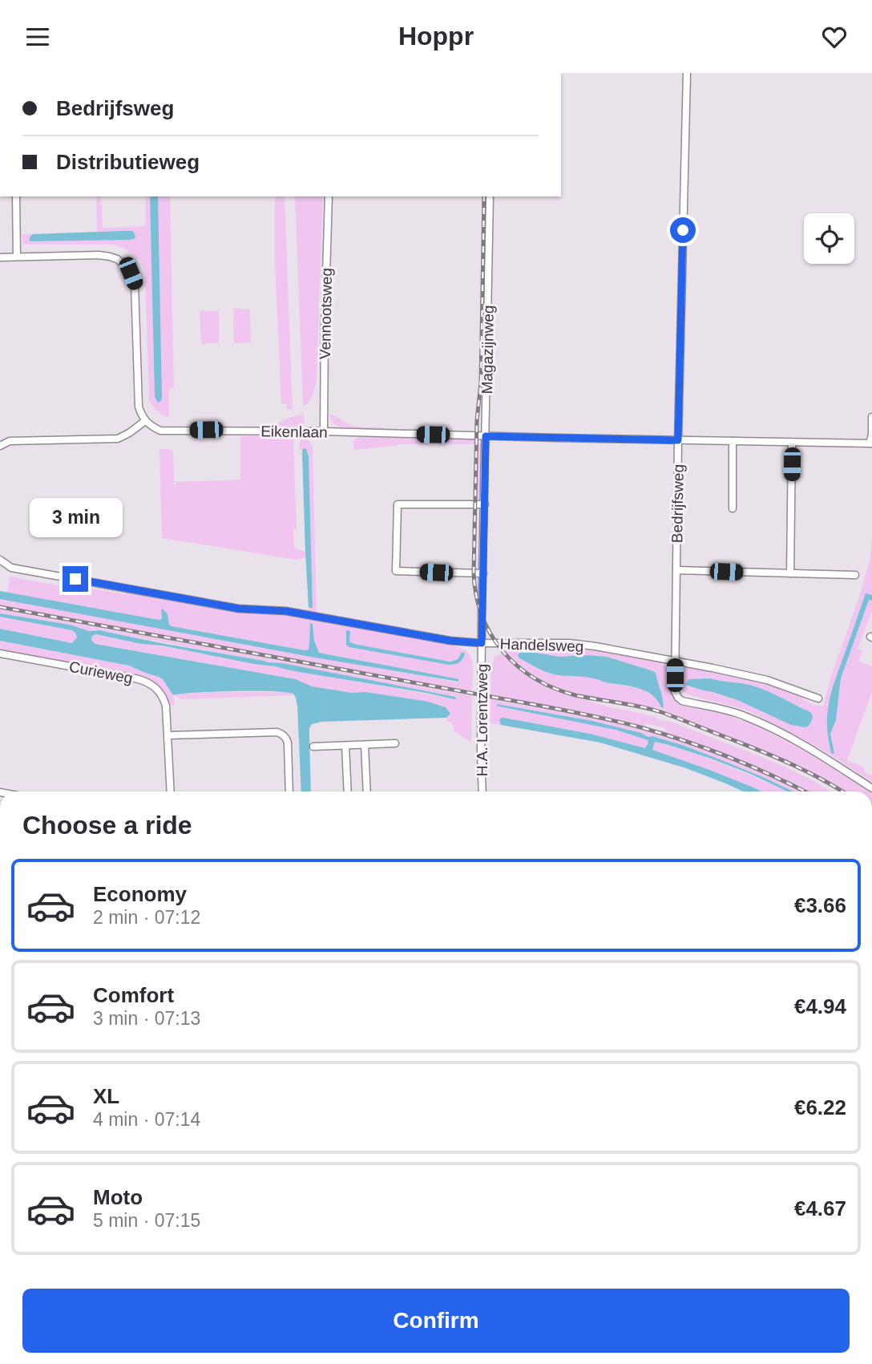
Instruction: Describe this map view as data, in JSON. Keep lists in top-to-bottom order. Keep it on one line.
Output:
{"streets":{"street":["Vennootsweg","Magazijnweg","Eikenlaan","Bedrijfsweg","Handelsweg","Curieweg","H.A. Lorentzweg"]},"crossings":[["Vennootsweg","Eikenlaan"],["Magazijnweg","Eikenlaan"],["Magazijnweg","Handelsweg"],["Magazijnweg","H.A. Lorentzweg"],["Eikenlaan","Bedrijfsweg"],["Bedrijfsweg","Handelsweg"],["Handelsweg","H.A. Lorentzweg"]],"page":{"header":"Hoppr","banner":["Bedrijfsweg","Distributieweg"],"bubble":"3 min","heading":"Choose a ride","list":[{"name":"Economy","note":"2 min · 07:12","value":"€3.66"},{"name":"Comfort","note":"3 min · 07:13","value":"€4.94"},{"name":"XL","note":"4 min · 07:14","value":"€6.22"},{"name":"Moto","note":"5 min · 07:15","value":"€4.67"}],"buttons":"Confirm"}}
